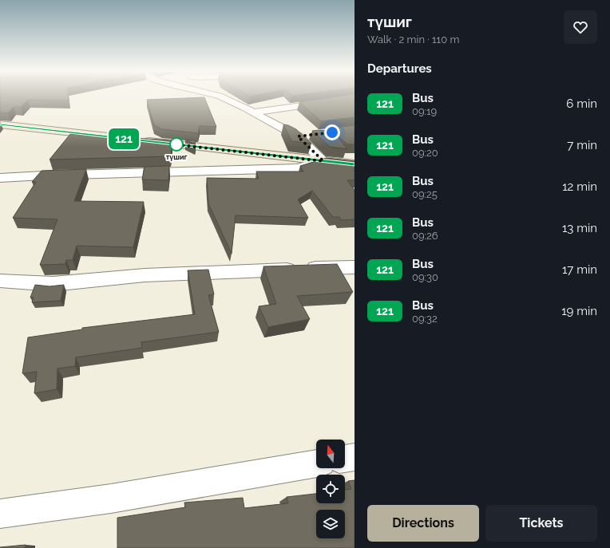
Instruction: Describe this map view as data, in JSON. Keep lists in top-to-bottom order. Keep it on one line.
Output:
{"places":["түшиг"],"lines":["bus line 121"],"north":"top","page":{"on_map":"121","heading":[["түшиг","Walk · 2 min · 110 m"],"Departures"],"list":[{"mark":"121","name":"Bus","note":"09:19","value":"6 min"},{"mark":"121","name":"Bus","note":"09:20","value":"7 min"},{"mark":"121","name":"Bus","note":"09:25","value":"12 min"},{"mark":"121","name":"Bus","note":"09:26","value":"13 min"},{"mark":"121","name":"Bus","note":"09:30","value":"17 min"},{"mark":"121","name":"Bus","note":"09:32","value":"19 min"}],"buttons":["Directions","Tickets"]}}
